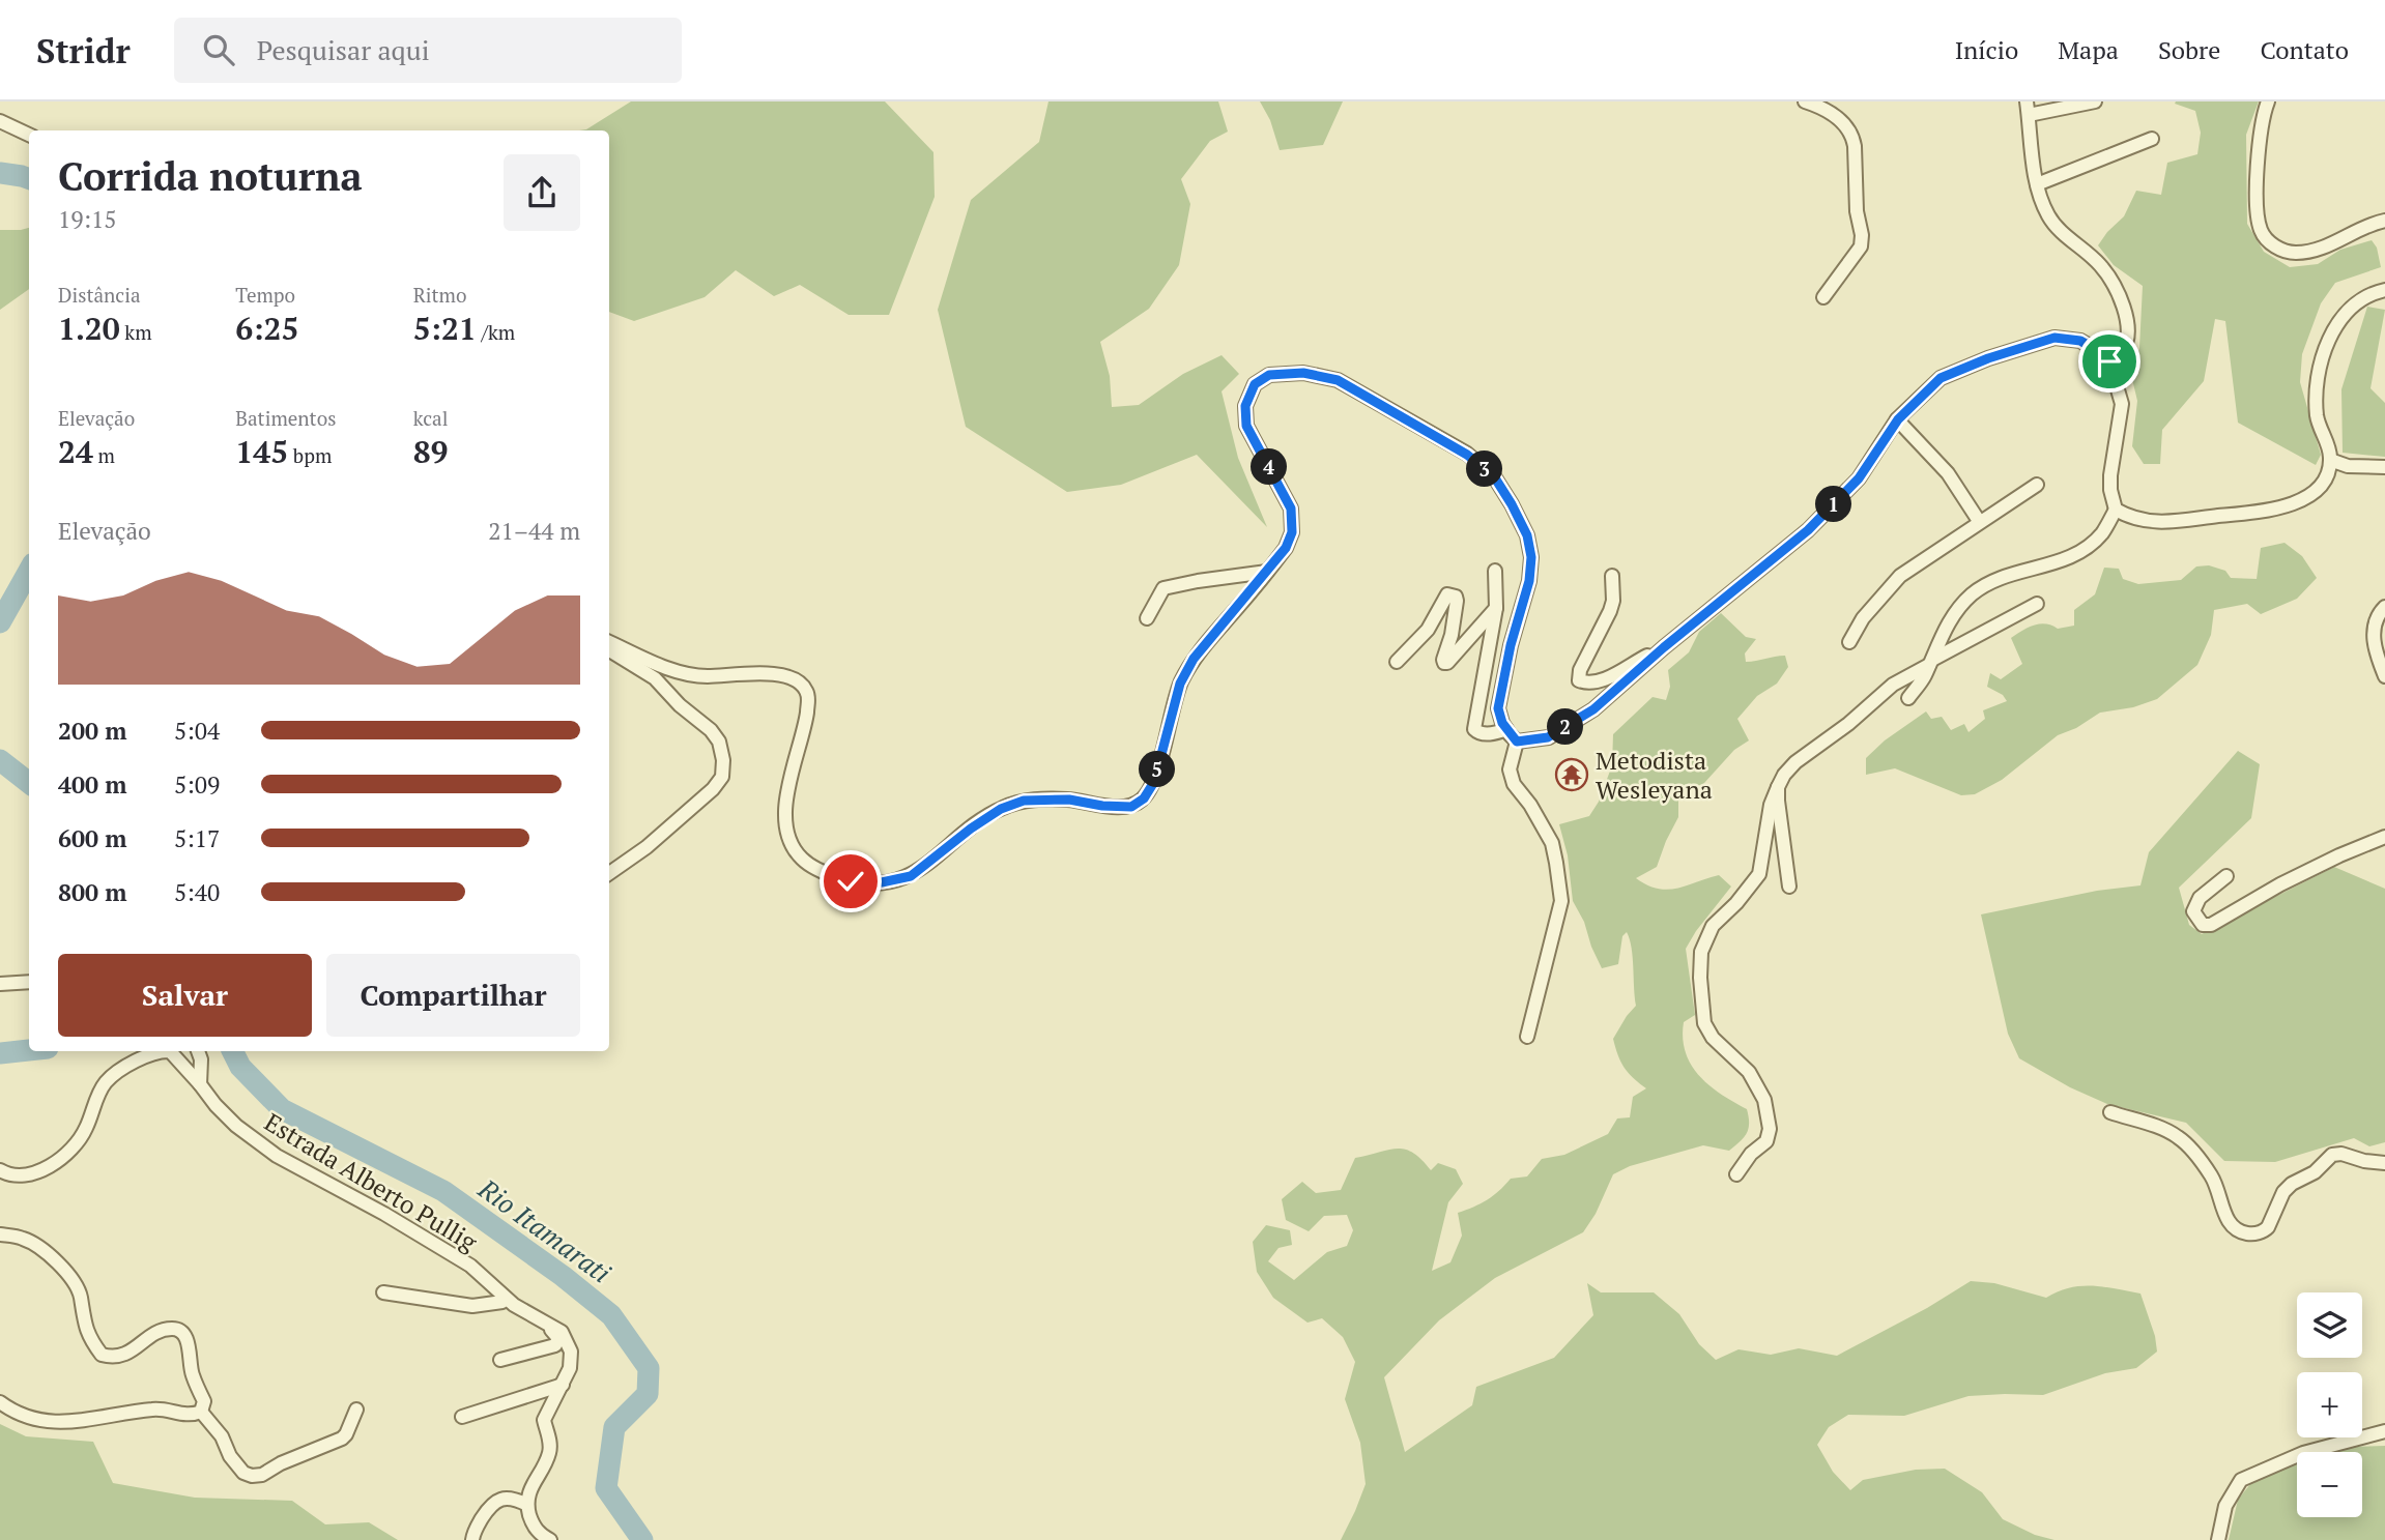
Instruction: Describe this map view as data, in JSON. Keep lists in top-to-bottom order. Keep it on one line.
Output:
{"streets":{"street":["Estrada Alberto Pullig"]},"water":["Rio Itamarati"],"places":{"temple":["Metodista Wesleyana"]},"page":{"header":"Stridr","search":"Pesquisar aqui","nav":["Início","Mapa","Sobre","Contato"],"heading":["Corrida noturna","19:15"],"stats":[["Distância","1.20 km"],["Tempo","6:25"],["Ritmo","5:21 /km"],["Elevação","24 m"],["Batimentos","145 bpm"],["kcal","89"]],"pins":["4","3","1","2","5"],"chart":["Elevação","21–44 m"],"list":[{"name":"200 m","note":"5:04"},{"name":"400 m","note":"5:09"},{"name":"600 m","note":"5:17"},{"name":"800 m","note":"5:40"}],"buttons":["Salvar","Compartilhar"],"map_buttons":["+","−"]}}
